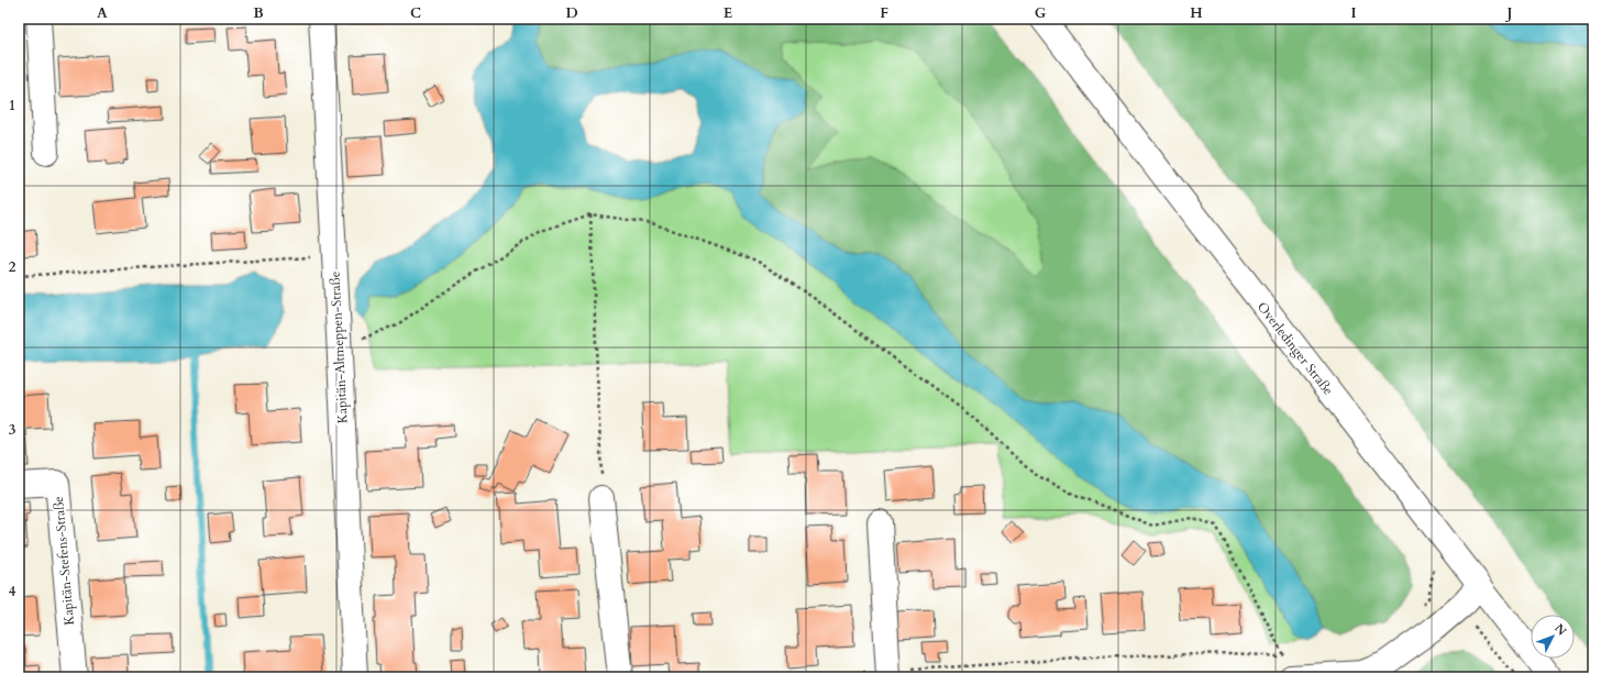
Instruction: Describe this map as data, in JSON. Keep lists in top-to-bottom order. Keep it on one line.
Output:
{"streets":{"street":["Kapitän-Altmeppen-Straße","Overledinger Straße","Kapitän-Stefens-Straße"]},"north":"top right","grid":{"columns":["A","B","C","D","E","F","G","H","I","J"],"rows":["1","2","3","4"]}}
